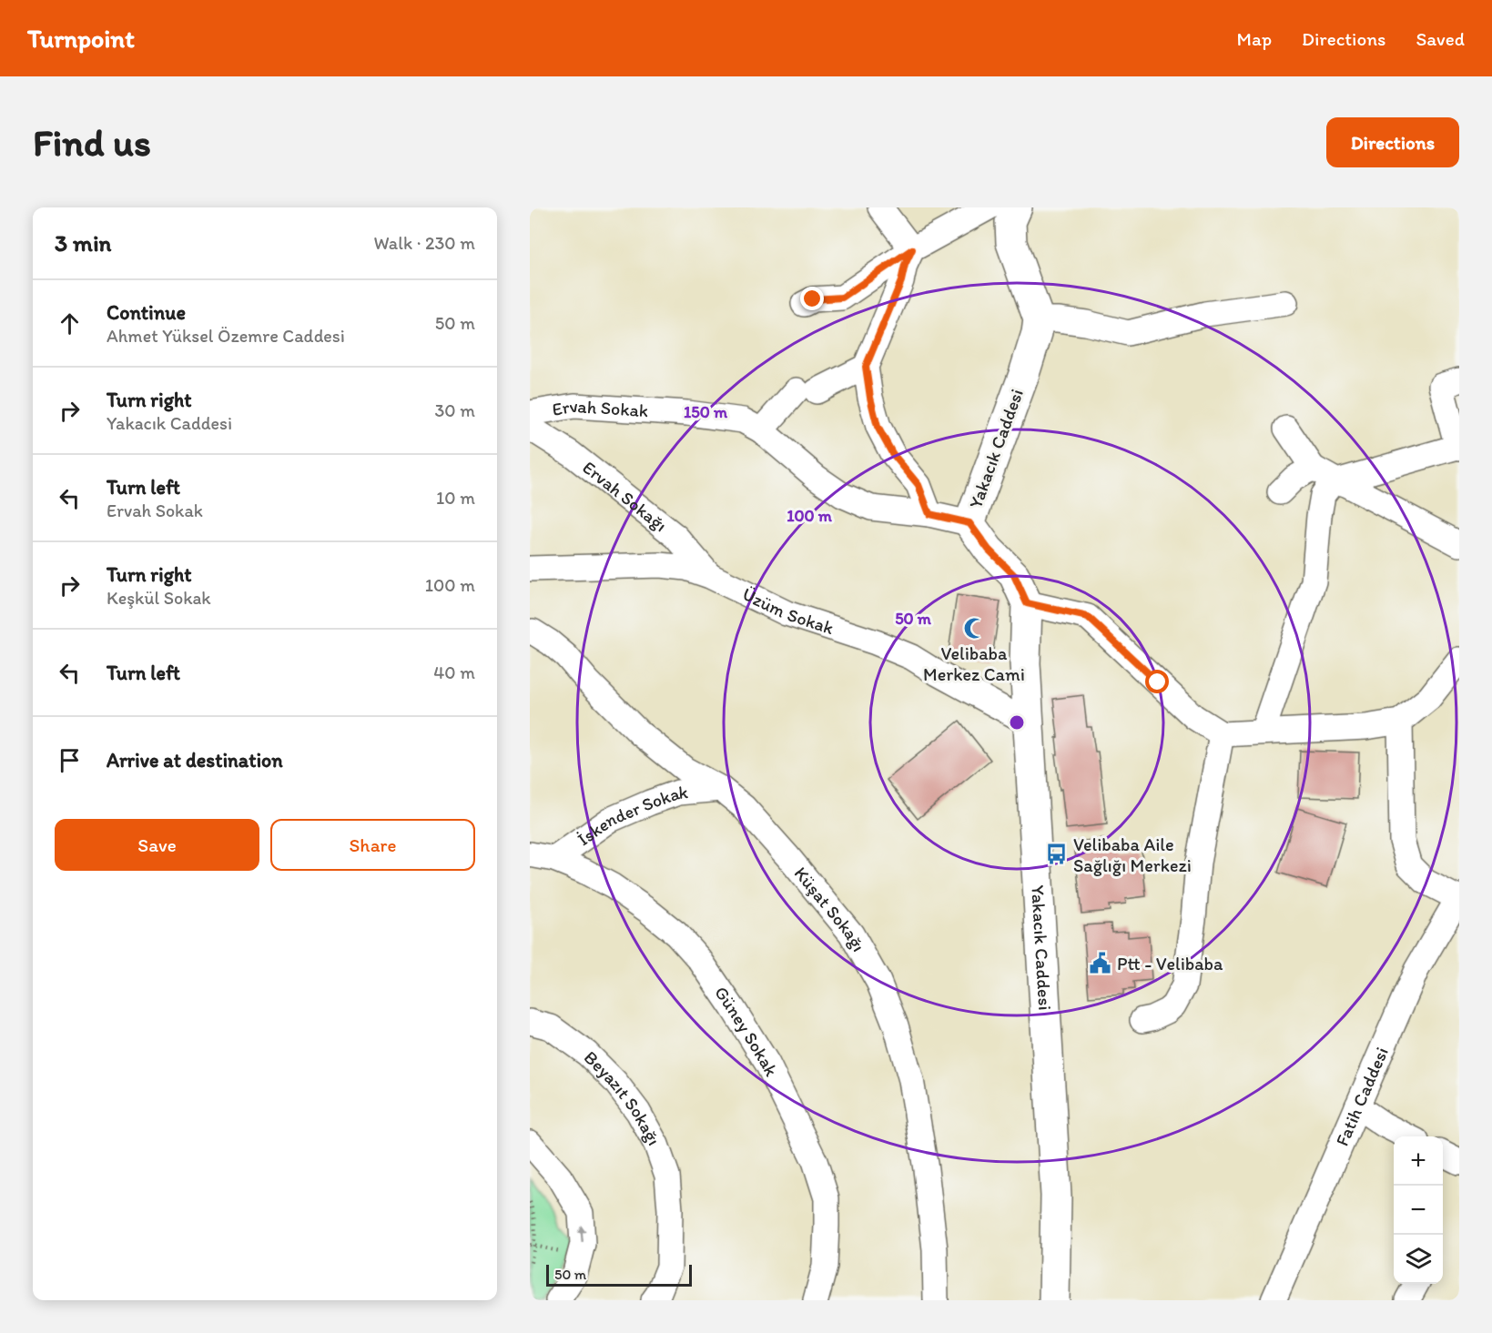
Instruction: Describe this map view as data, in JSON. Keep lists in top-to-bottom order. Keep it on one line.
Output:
{"streets":{"main road":["Yakacık Caddesi"],"street":["Ervah Sokak","Ervah Sokağı","Üzüm Sokak","İskender Sokak","Küşat Sokağı","Güney Sokak","Fatih Caddesi","Beyazıt Sokağı"]},"crossings":[["Ervah Sokak","Yakacık Caddesi"],["Ervah Sokak","Ervah Sokağı"],["Yakacık Caddesi","Üzüm Sokak"],["Ervah Sokağı","Üzüm Sokak"],["İskender Sokak","Küşat Sokağı"],["İskender Sokak","Güney Sokak"]],"places":{"mosque":["Velibaba Merkez Cami"],"bus stop":["Velibaba Aile Sağlığı Merkezi"],"public building":["Ptt - Velibaba"]},"scale_bar":"50 m","page":{"header":"Turnpoint","nav":["Map","Directions","Saved"],"buttons":["Directions",["Save","Share"]],"title":"Find us","heading":["3 min","Walk · 230 m"],"list":[["Continue","Ahmet Yüksel Özemre Caddesi","50 m"],["Turn right","Yakacık Caddesi","30 m"],["Turn left","Ervah Sokak","10 m"],["Turn right","Keşkül Sokak","100 m"],["Turn left","40 m"],"Arrive at destination"],"map_buttons":["+","−"],"scale":"50 m"},"rings":["150 m","100 m","50 m"]}
